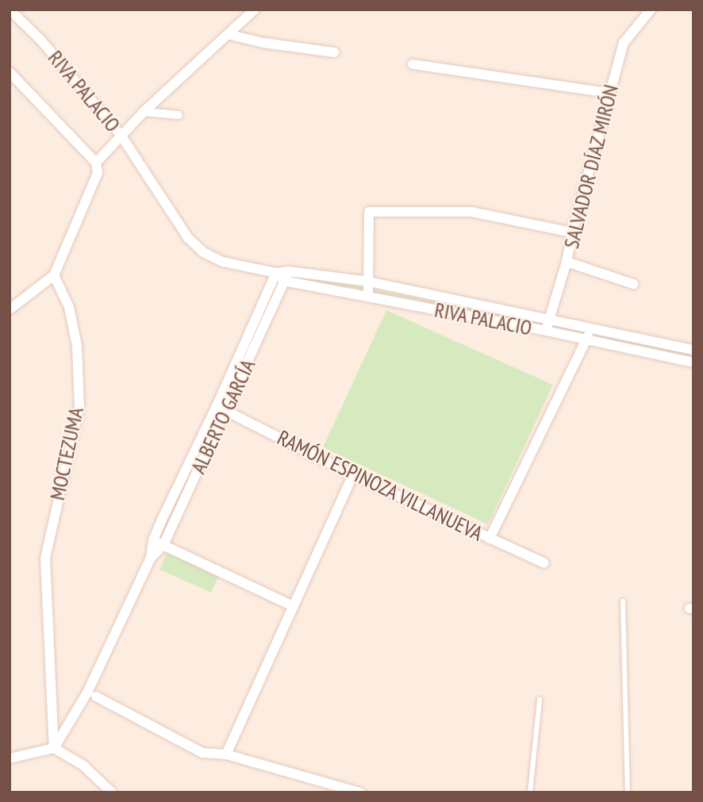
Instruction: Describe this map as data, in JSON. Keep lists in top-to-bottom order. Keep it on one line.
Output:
{"streets":{"street":["RIVA PALACIO","SALVADOR DÍAZ MIRÓN","ALBERTO GARCÍA","MOCTEZUMA","RAMÓN ESPINOZA VILLANUEVA"]},"crossings":[["RIVA PALACIO","SALVADOR DÍAZ MIRÓN"],["RIVA PALACIO","ALBERTO GARCÍA"],["ALBERTO GARCÍA","MOCTEZUMA"],["ALBERTO GARCÍA","RAMÓN ESPINOZA VILLANUEVA"]]}
